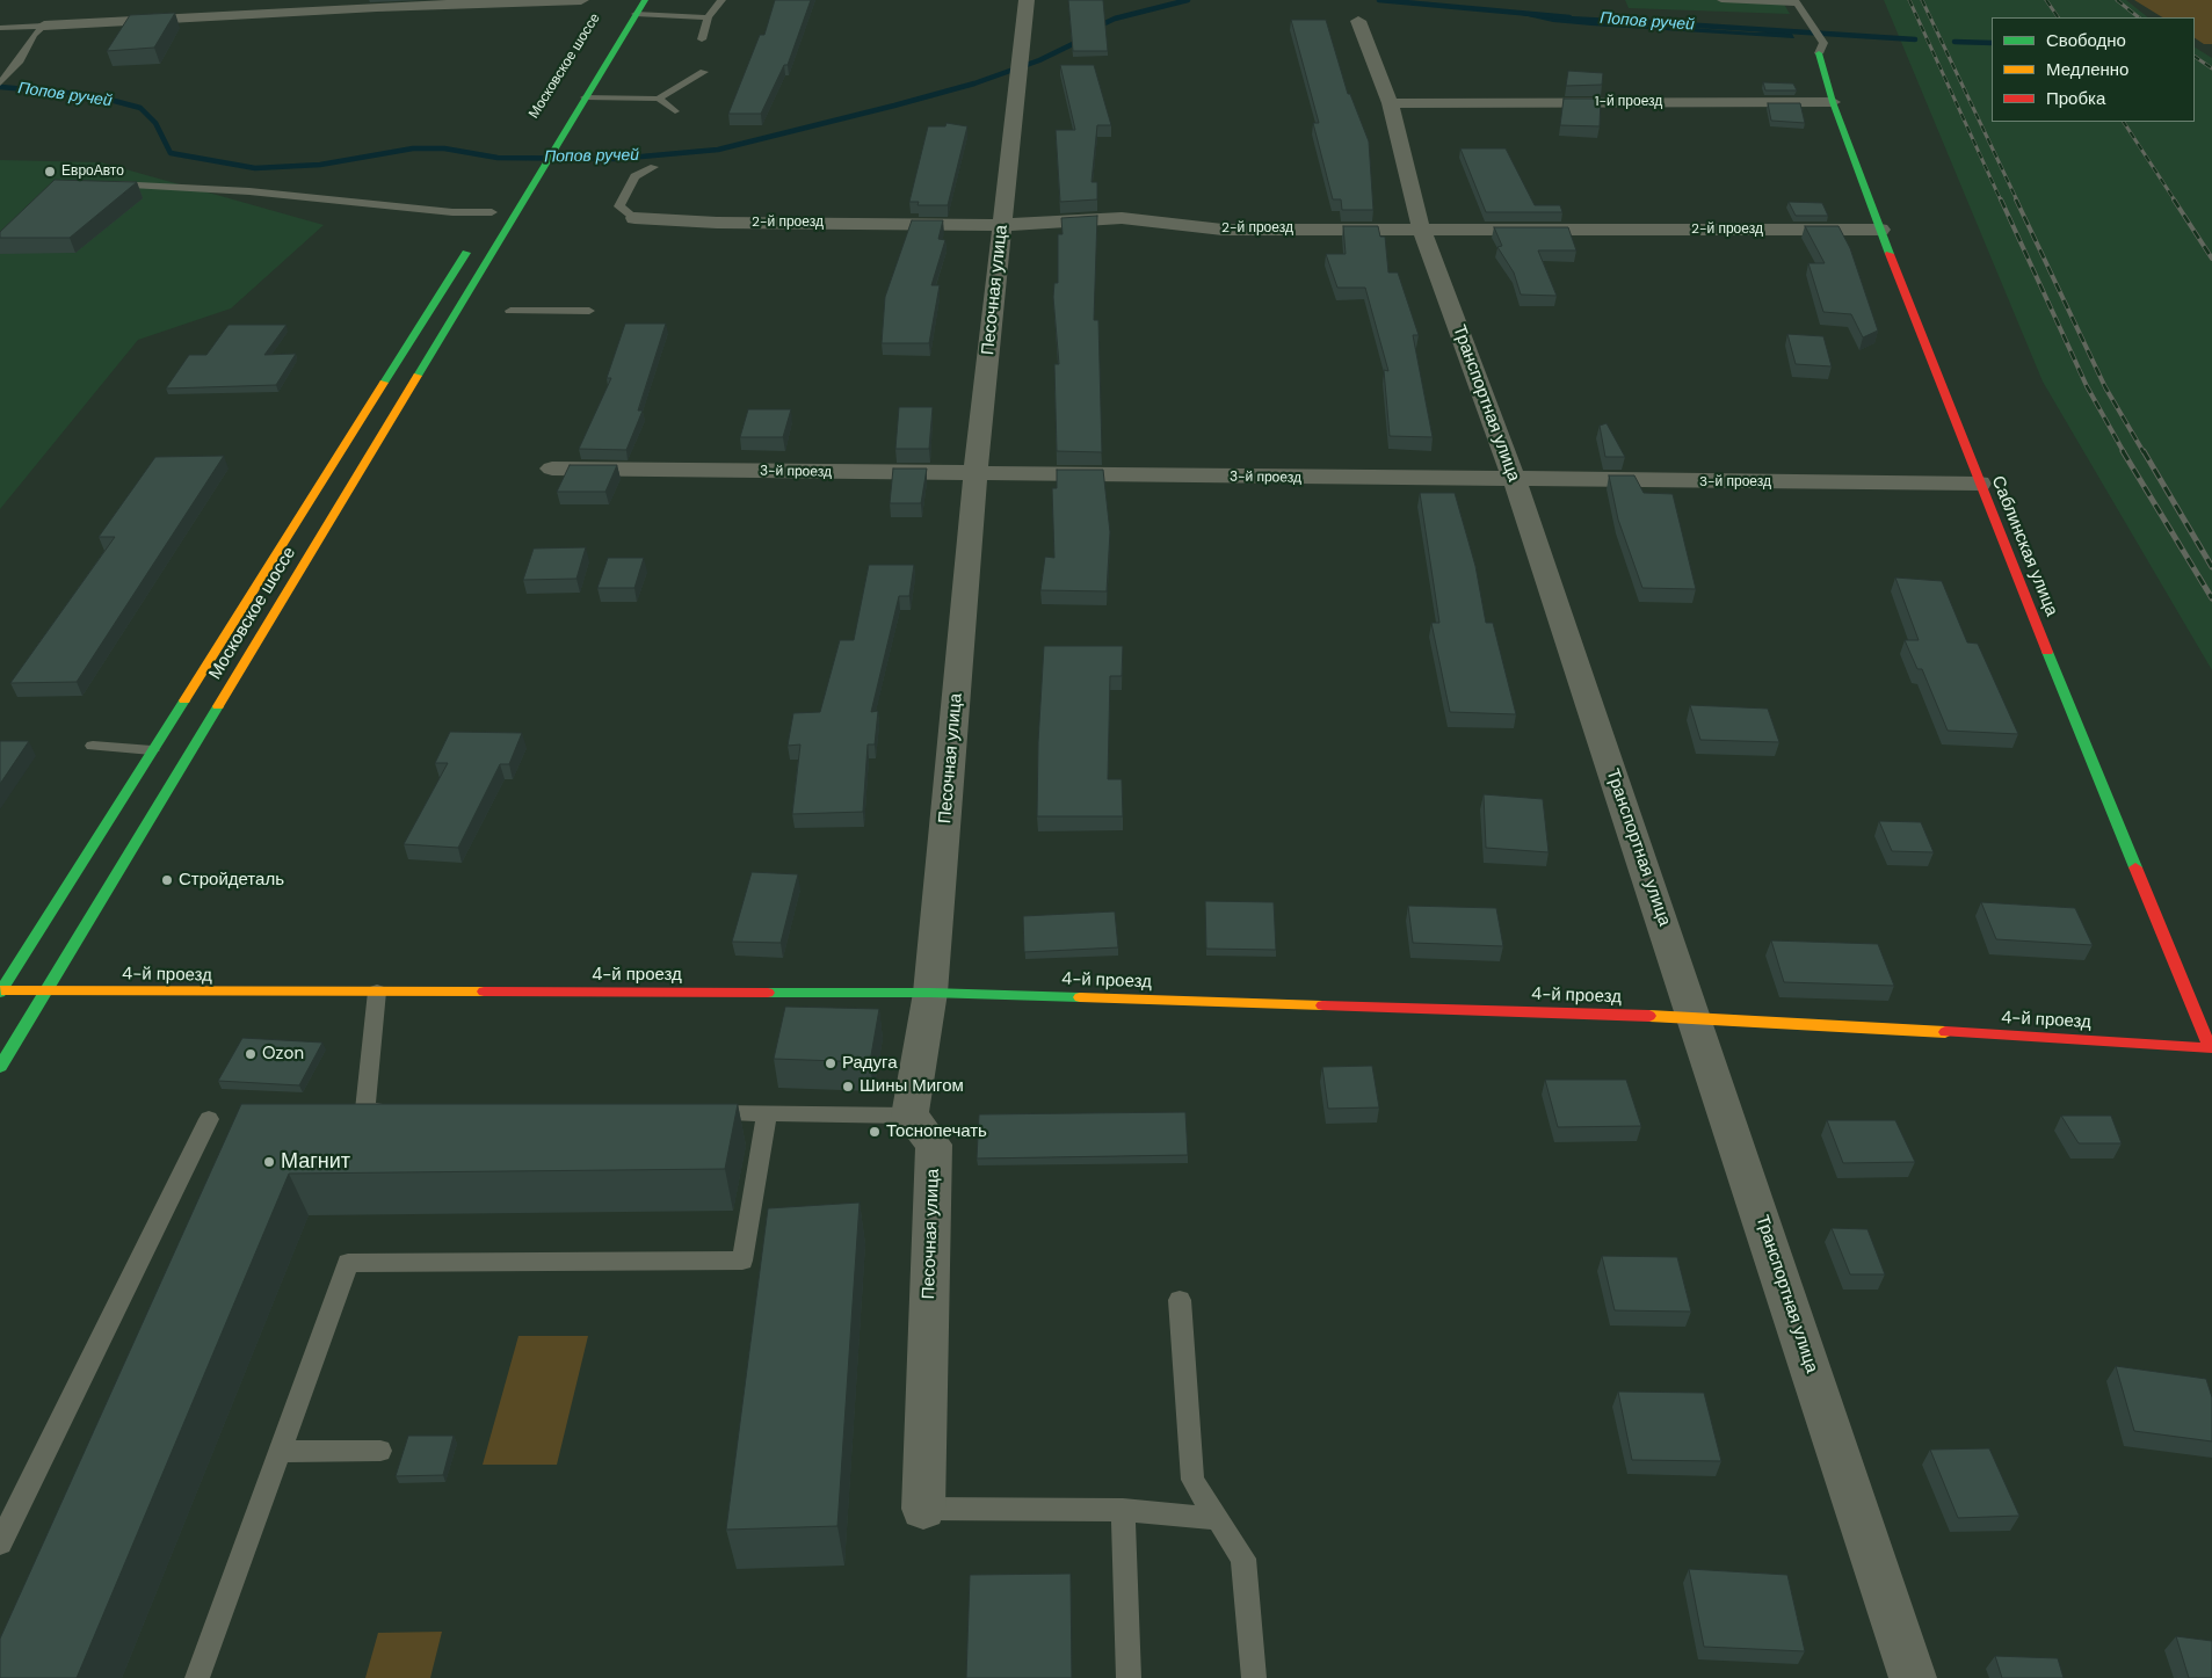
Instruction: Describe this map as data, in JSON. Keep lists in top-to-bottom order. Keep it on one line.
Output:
{"streets":{"street":["Московское шоссе","1-й проезд","2-й проезд","Песочная улица","Транспортная улица","3-й проезд","Саблинская улица","4-й проезд"]},"crossings":[["Московское шоссе","4-й проезд"],["1-й проезд","Транспортная улица"],["1-й проезд","Саблинская улица"],["2-й проезд","Песочная улица"],["2-й проезд","Транспортная улица"],["2-й проезд","Саблинская улица"],["Песочная улица","3-й проезд"],["Песочная улица","4-й проезд"],["Транспортная улица","3-й проезд"],["Транспортная улица","4-й проезд"],["3-й проезд","Саблинская улица"],["Саблинская улица","4-й проезд"]],"water":["Попов ручей"],"places":["ЕвроАвто","Стройдеталь","Ozon","Радуга","Шины Мигом","Тоснопечать","Магнит"],"legend":["Свободно","Медленно","Пробка"]}
